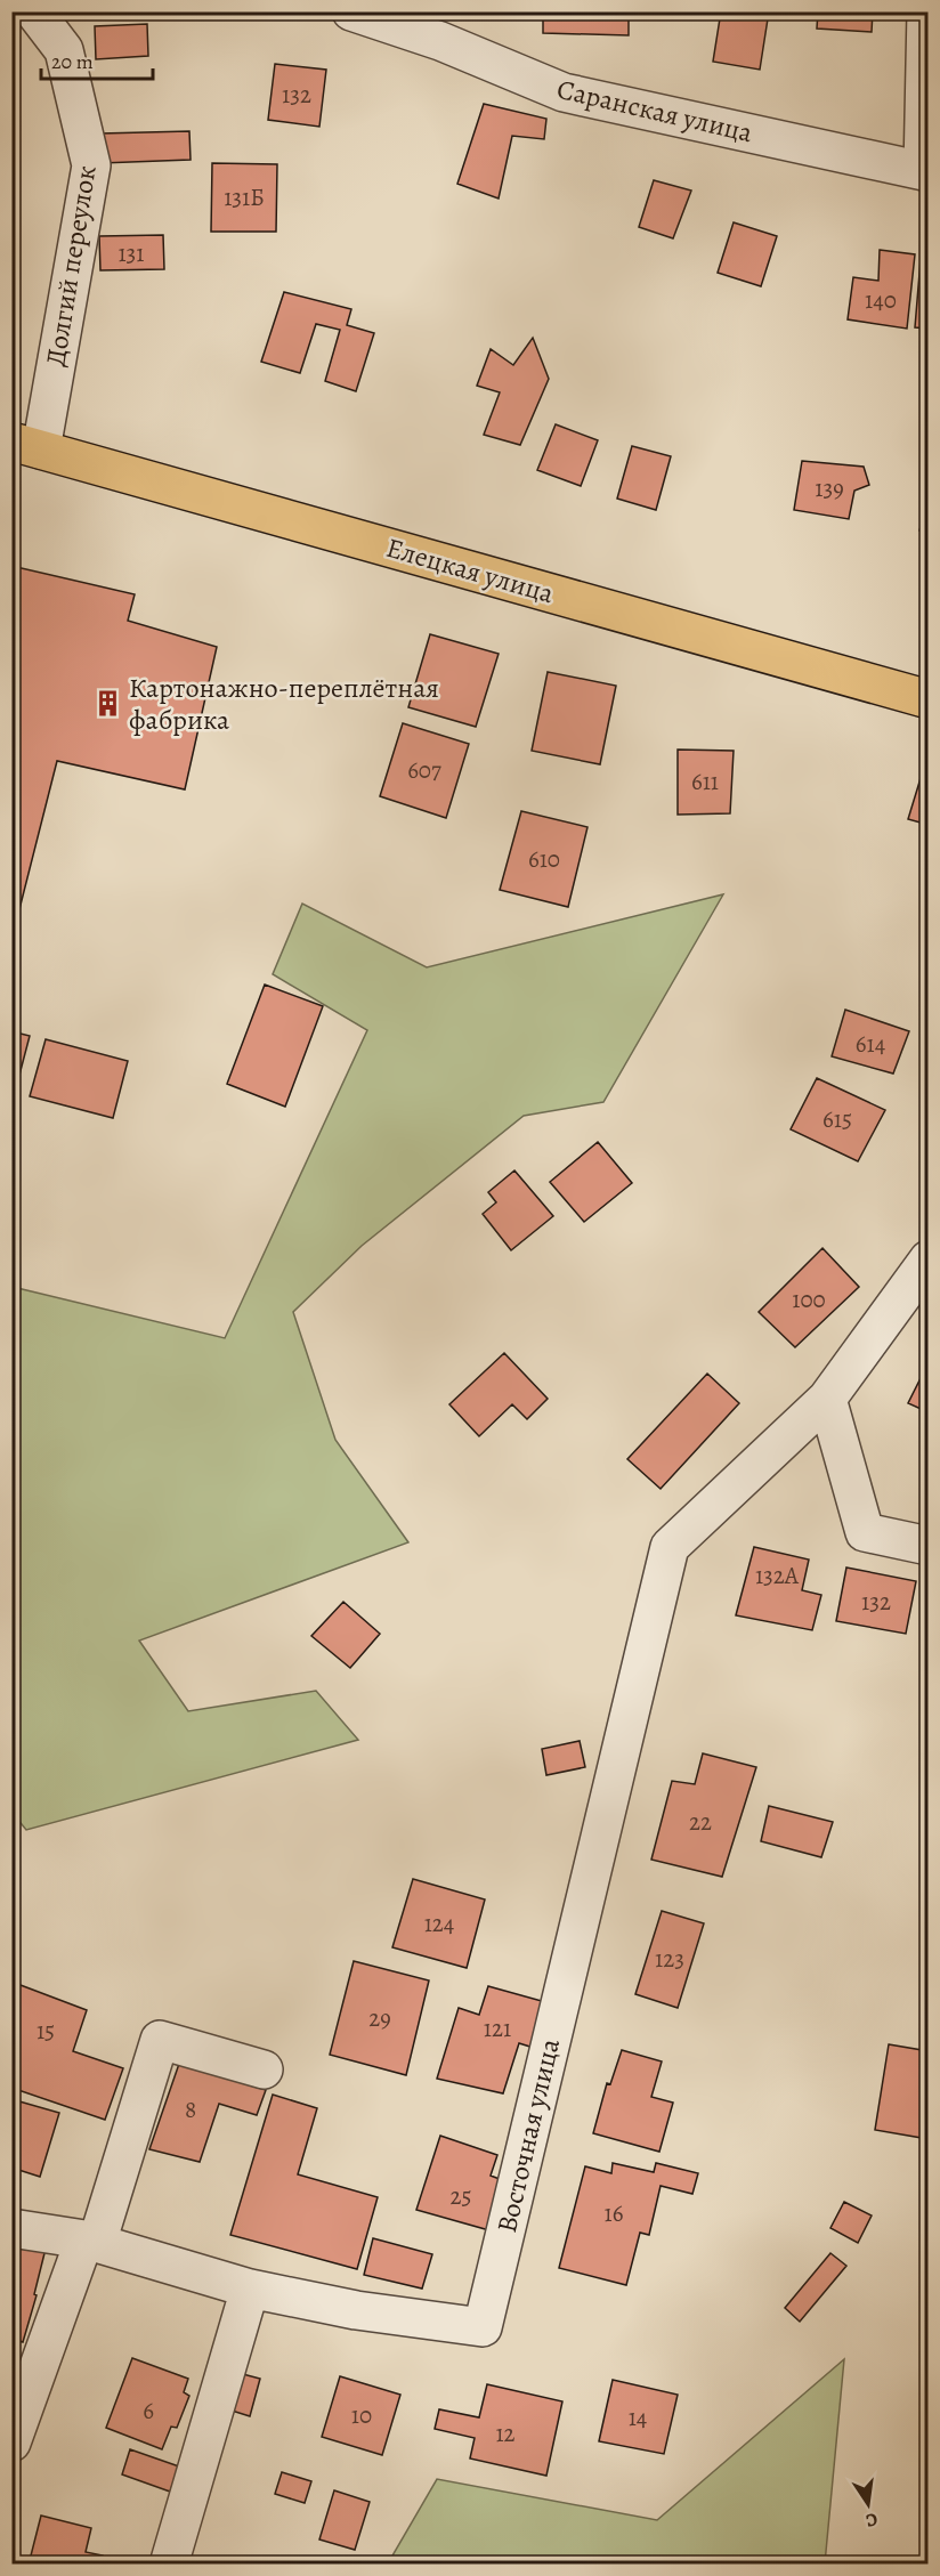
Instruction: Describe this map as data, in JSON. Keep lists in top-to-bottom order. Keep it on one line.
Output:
{"streets":{"main road":["Елецкая улица"],"street":["Саранская улица","Долгий переулок","Восточная улица"]},"crossings":[["Долгий переулок","Елецкая улица"]],"places":{"building":["Картонажно-переплётная фабрика"]},"house_numbers":["132","131Б","131","140","139","607","611","610","614","615","100","132А","132","22","124","123","29","121","15","8","25","16","6","10","14","12"],"scale_bar":"20 m","north":"bottom"}
